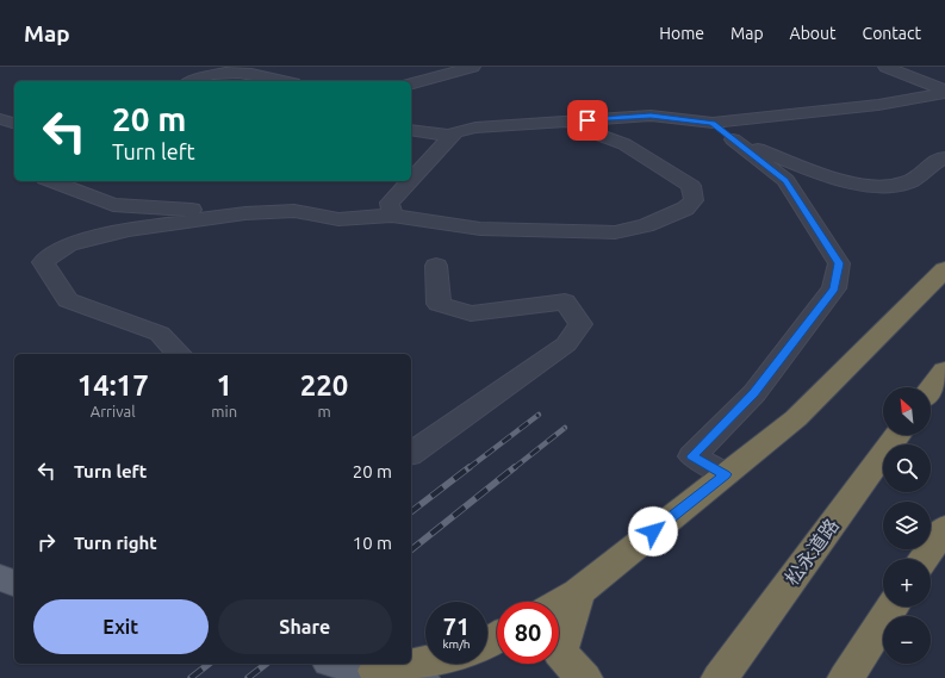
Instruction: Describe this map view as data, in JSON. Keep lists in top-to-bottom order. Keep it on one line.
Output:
{"streets":{"highway":["松永道路"]},"north":"top left","page":{"header":"Map","nav":["Home","Map","About","Contact"],"turn":["20 m","Turn left"],"eta":["14:17","Arrival","1","min","220","m"],"map_buttons":["+","−"],"list":[{"name":"Turn left","value":"20 m"},{"name":"Turn right","value":"10 m"}],"buttons":["Exit","Share"],"speed":"71 km/h","limit":"80"}}
